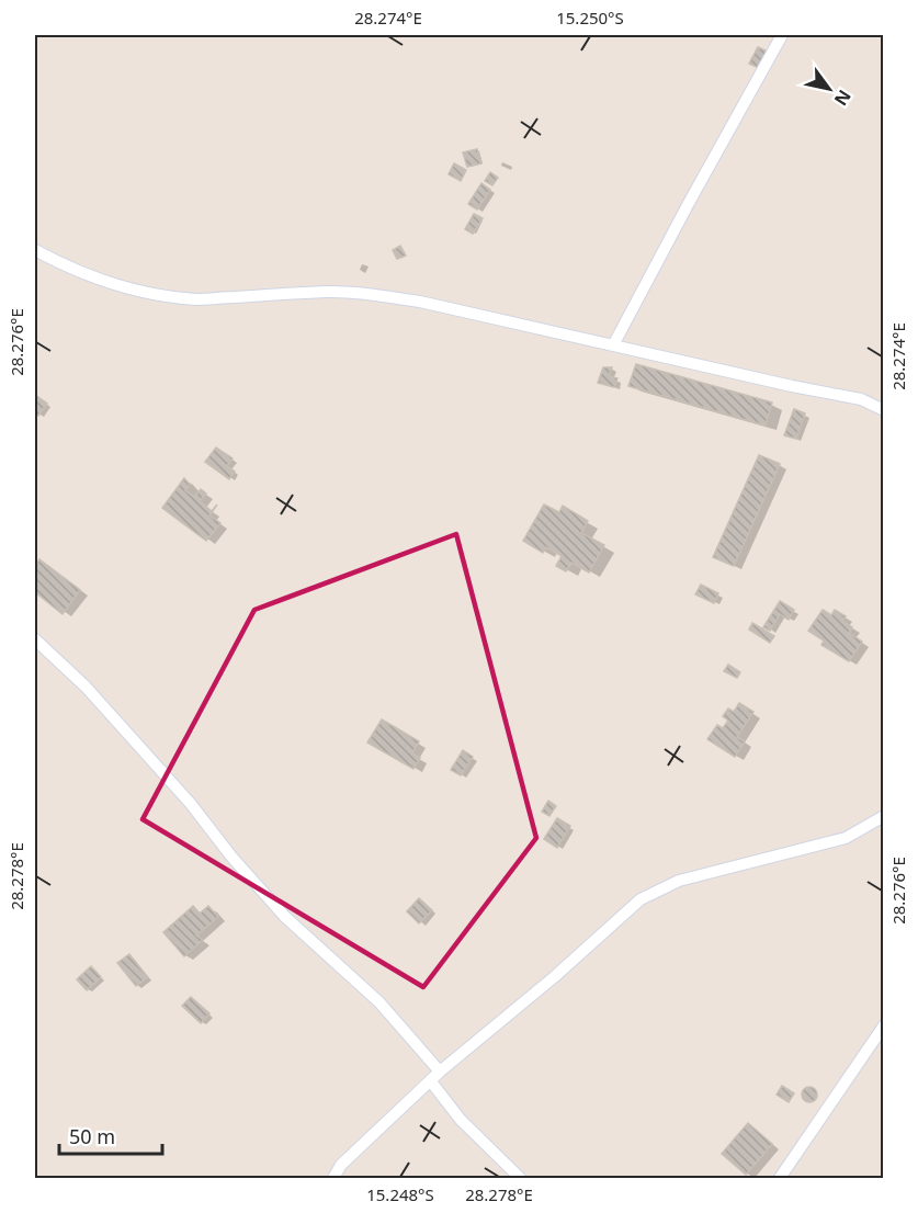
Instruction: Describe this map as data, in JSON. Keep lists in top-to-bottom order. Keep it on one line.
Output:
{"scale_bar":"50 m","north":"bottom right","coordinates":["28.274°E","15.250°S","28.276°E","28.278°E","15.248°S"]}
